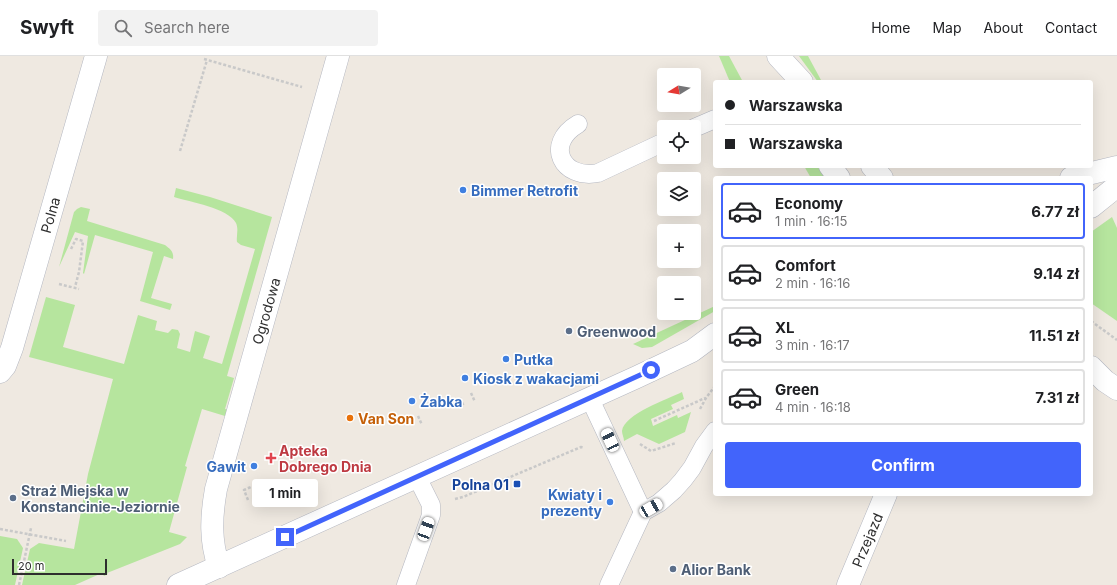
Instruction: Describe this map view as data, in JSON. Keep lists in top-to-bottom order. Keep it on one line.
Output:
{"streets":{"street":["Polna","Ogrodowa","Przejazd"]},"places":{"other":["Bimmer Retrofit","Greenwood","Putka","Kiosk z wakacjami","Żabka","Van Son","Gawit","Straż Miejska w Konstancinie-Jeziornie","Kwiaty i prezenty","Alior Bank"],"health":["Apteka Dobrego Dnia"],"transit":["Polna 01"]},"scale_bar":"20 m","north":"left","page":{"header":"Swyft","search":"Search here","nav":["Home","Map","About","Contact"],"map_buttons":["+","−"],"banner":["Warszawska","Warszawska"],"list":[{"name":"Economy","note":"1 min · 16:15","value":"6.77 zł"},{"name":"Comfort","note":"2 min · 16:16","value":"9.14 zł"},{"name":"XL","note":"3 min · 16:17","value":"11.51 zł"},{"name":"Green","note":"4 min · 16:18","value":"7.31 zł"}],"buttons":"Confirm","bubble":"1 min","scale":"20 m"}}
